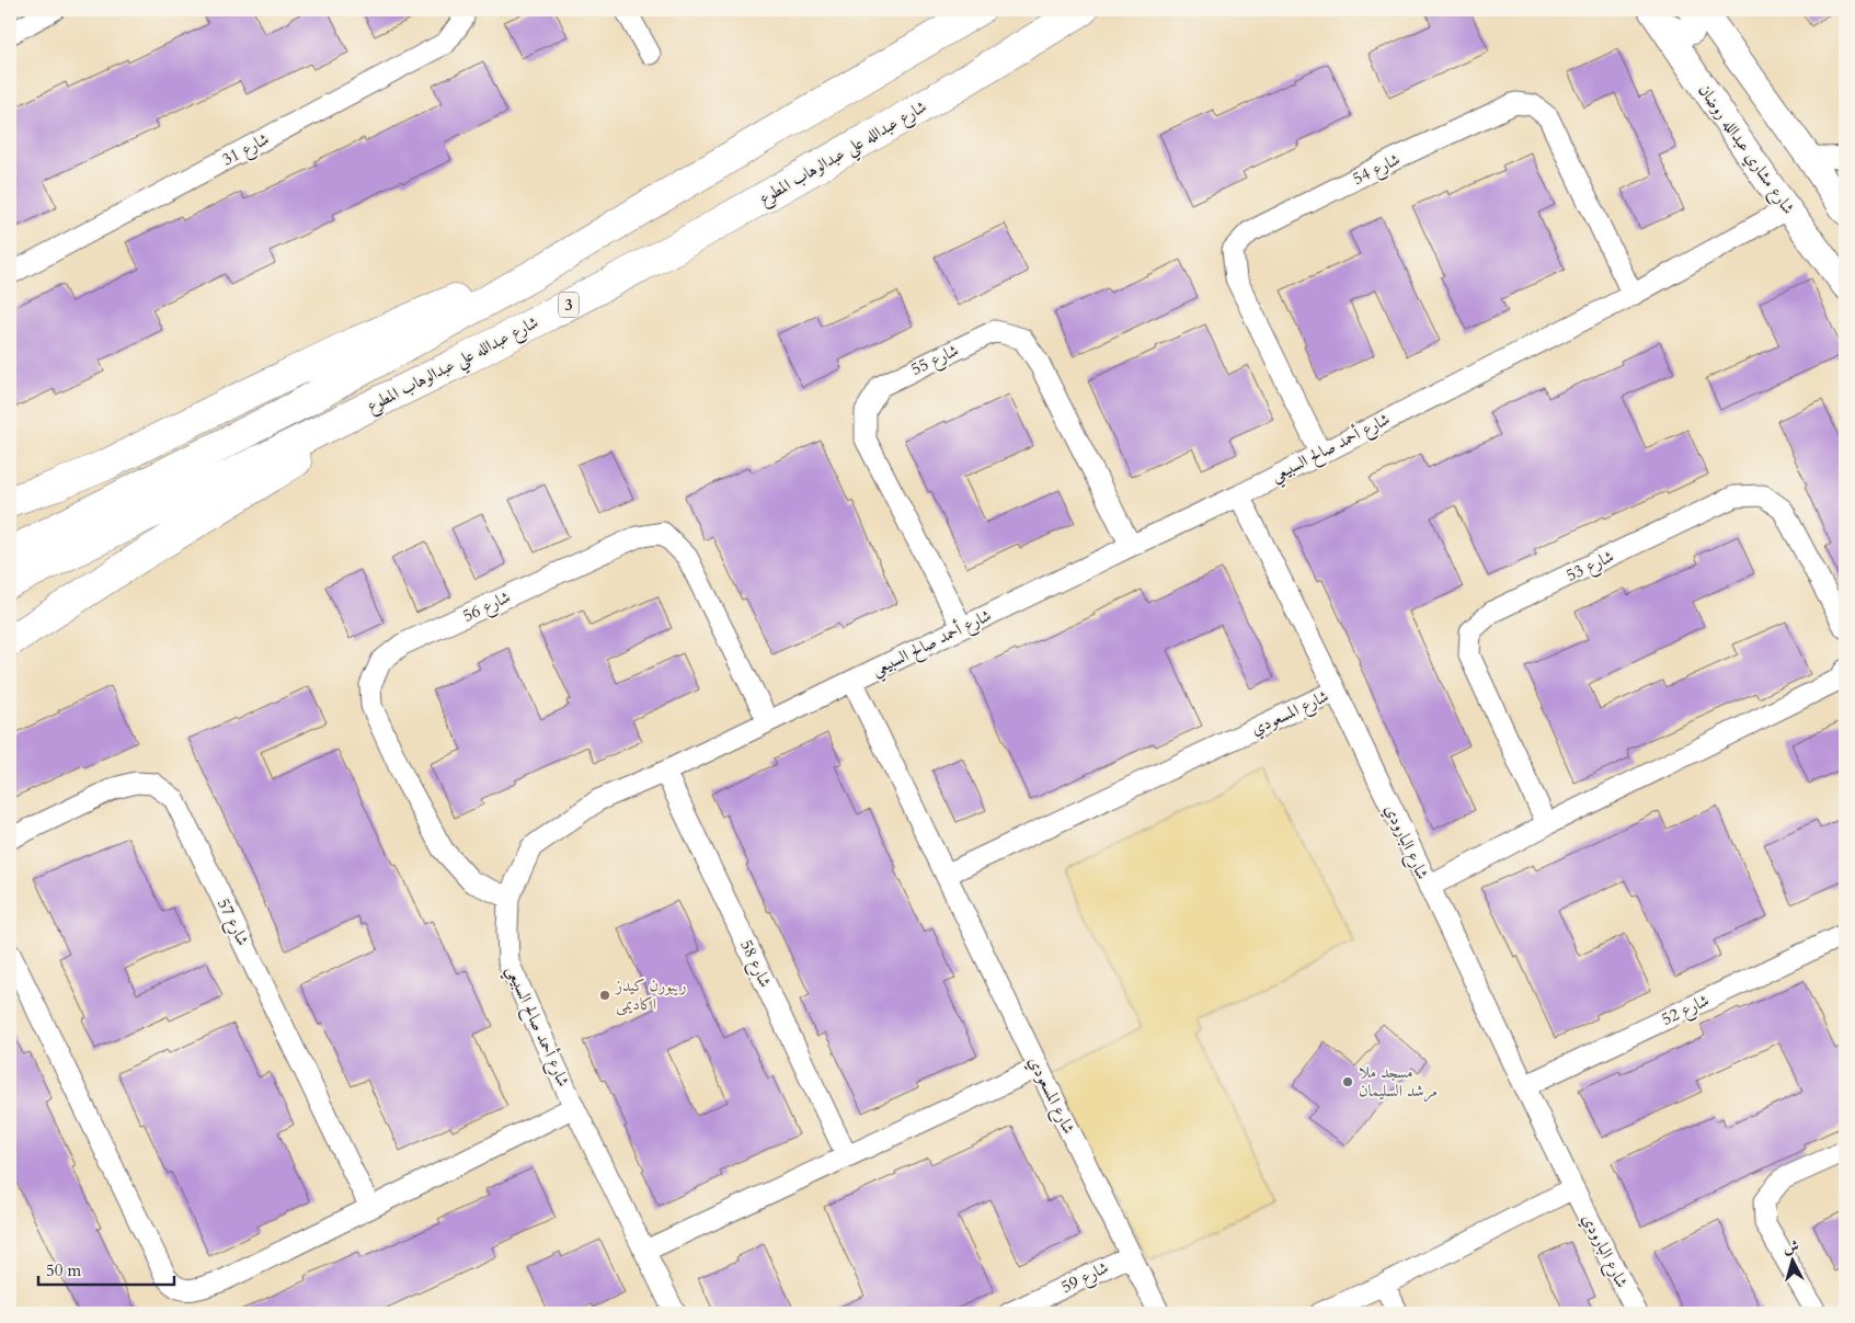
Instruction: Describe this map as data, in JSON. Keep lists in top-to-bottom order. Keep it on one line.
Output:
{"streets":{"main road":["شارع عبدالله علي عبدالوهاب المطوع","3"],"street":["شارع 31","شارع مشاري عبدالله روضان","شارع 54","شارع 55","شارع أحمد صالح السبيعي","شارع 53","شارع 56","شارع المسعودي","شارع البارودي","شارع 57","شارع 58","شارع 52","شارع 59"]},"crossings":[["شارع مشاري عبدالله روضان","شارع أحمد صالح السبيعي"],["شارع 54","شارع أحمد صالح السبيعي"],["شارع 55","شارع أحمد صالح السبيعي"],["شارع أحمد صالح السبيعي","شارع 56"],["شارع أحمد صالح السبيعي","شارع المسعودي"],["شارع أحمد صالح السبيعي","شارع البارودي"],["شارع أحمد صالح السبيعي","شارع 58"],["شارع المسعودي","شارع البارودي"],["شارع المسعودي","شارع 59"],["شارع البارودي","شارع 52"]],"places":["ريبورن كيدز اكاديمى","مسجد ملا مرشد السليمان"],"scale_bar":"50 m","north":"top"}
